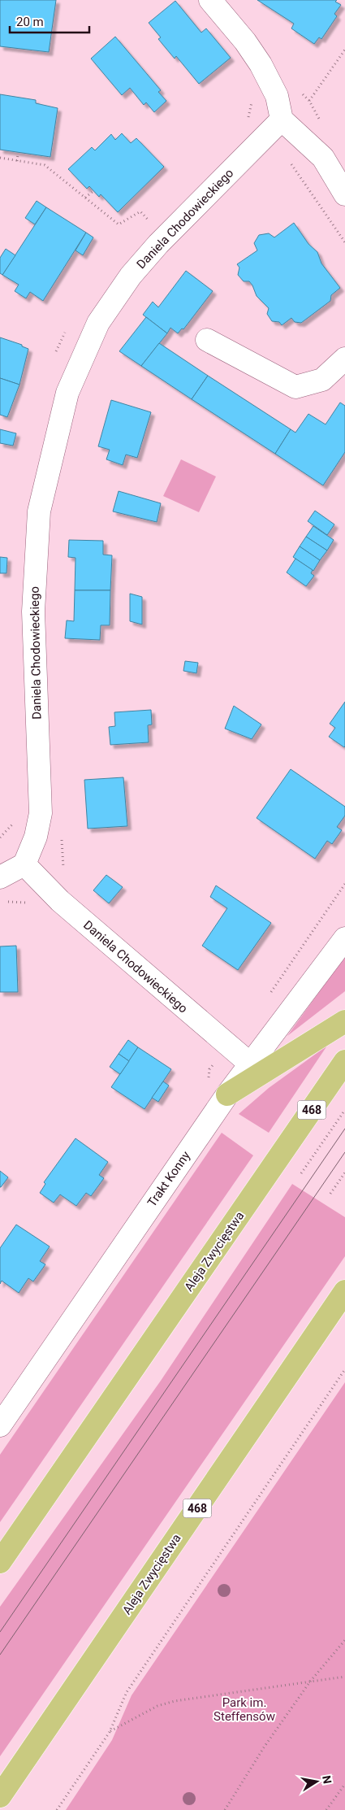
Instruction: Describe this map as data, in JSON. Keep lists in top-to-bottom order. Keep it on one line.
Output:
{"streets":{"main road":["468","Aleja Zwycięstwa"],"street":["Daniela Chodowieckiego","Trakt Konny"]},"crossings":[["Daniela Chodowieckiego","Trakt Konny"]],"parks":["Park im. Steffensów"],"scale_bar":"20 m","north":"right"}
